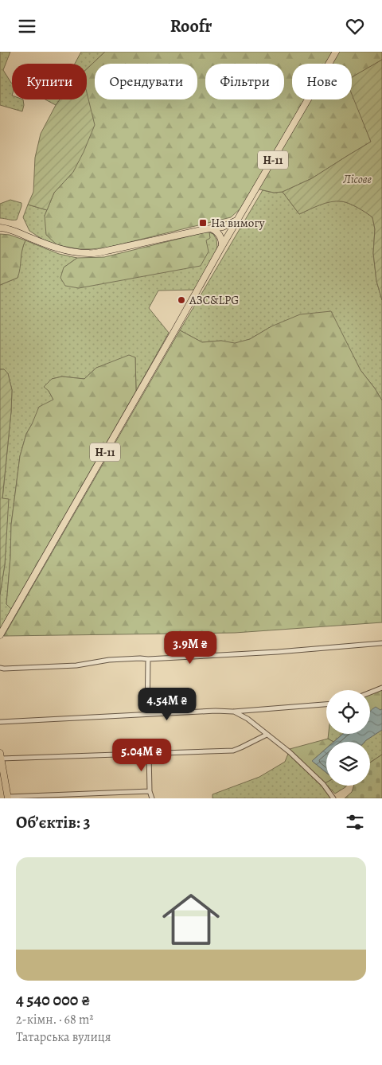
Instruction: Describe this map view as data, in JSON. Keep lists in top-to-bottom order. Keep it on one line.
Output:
{"streets":{"main road":["Н-11"]},"parks":["Лісове"],"places":{"transit":["На вимогу"],"other":["АЗС&LPG"]},"page":{"header":"Roofr","chip":["Купити","Орендувати","Фільтри","Нове"],"price":["3.9M ₴","4.54M ₴","5.04M ₴"],"heading":"Об’єктів: 3","list":[{"name":"4 540 000 ₴","note":"2-кімн. · 68 m² · Татарська вулиця"}]}}
